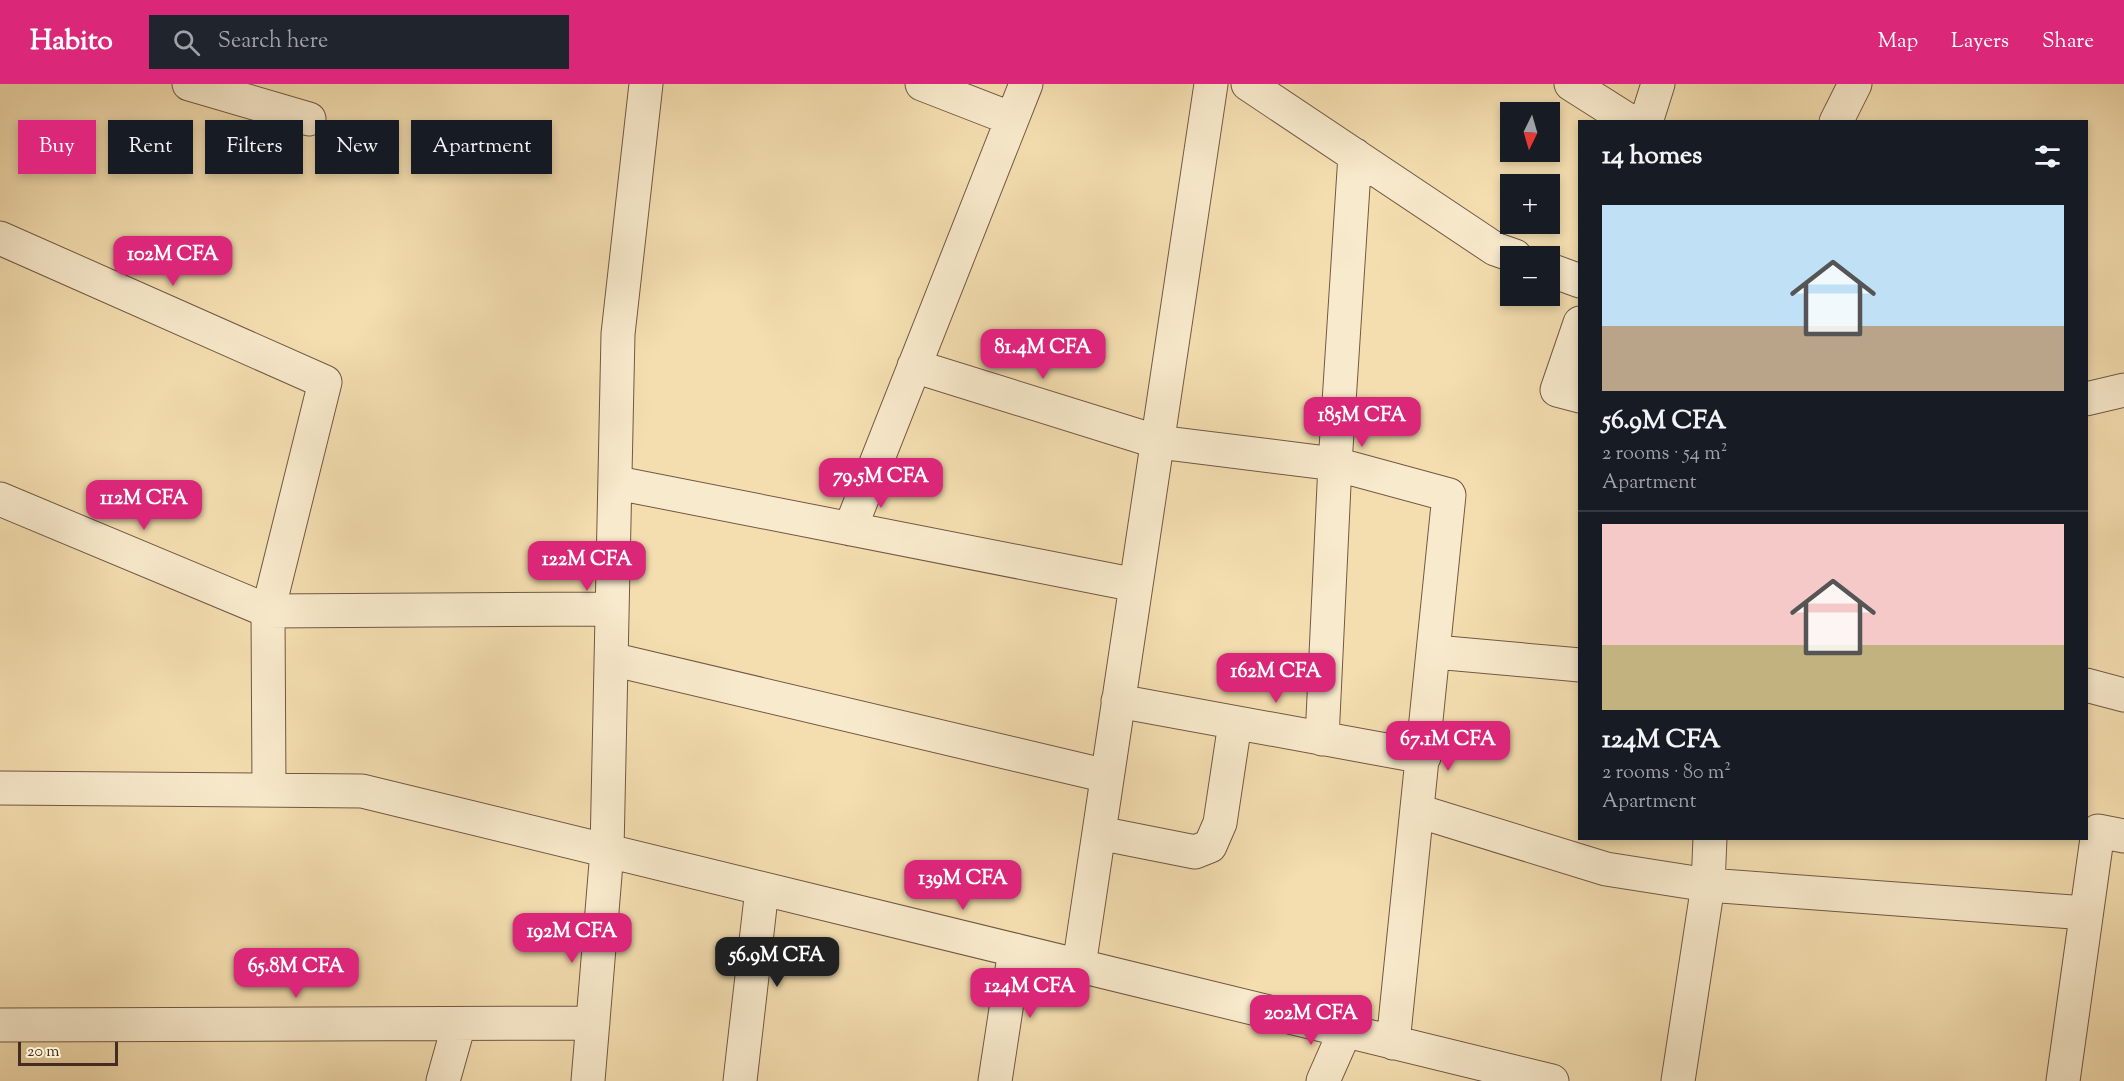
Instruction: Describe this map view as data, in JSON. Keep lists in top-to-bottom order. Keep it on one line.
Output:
{"scale_bar":"20 m","north":"bottom","page":{"header":"Habito","search":"Search here","nav":["Map","Layers","Share"],"map_buttons":["+","−"],"chip":["Buy","Rent","Filters","New","Apartment"],"heading":"14 homes","list":[{"name":"56.9M CFA","note":"2 rooms · 54 m² · Apartment"},{"name":"124M CFA","note":"2 rooms · 80 m² · Apartment"}],"price":["102M CFA","81.4M CFA","185M CFA","79.5M CFA","112M CFA","122M CFA","162M CFA","67.1M CFA","139M CFA","192M CFA","56.9M CFA","65.8M CFA","124M CFA","202M CFA"],"scale":"20 m"}}
